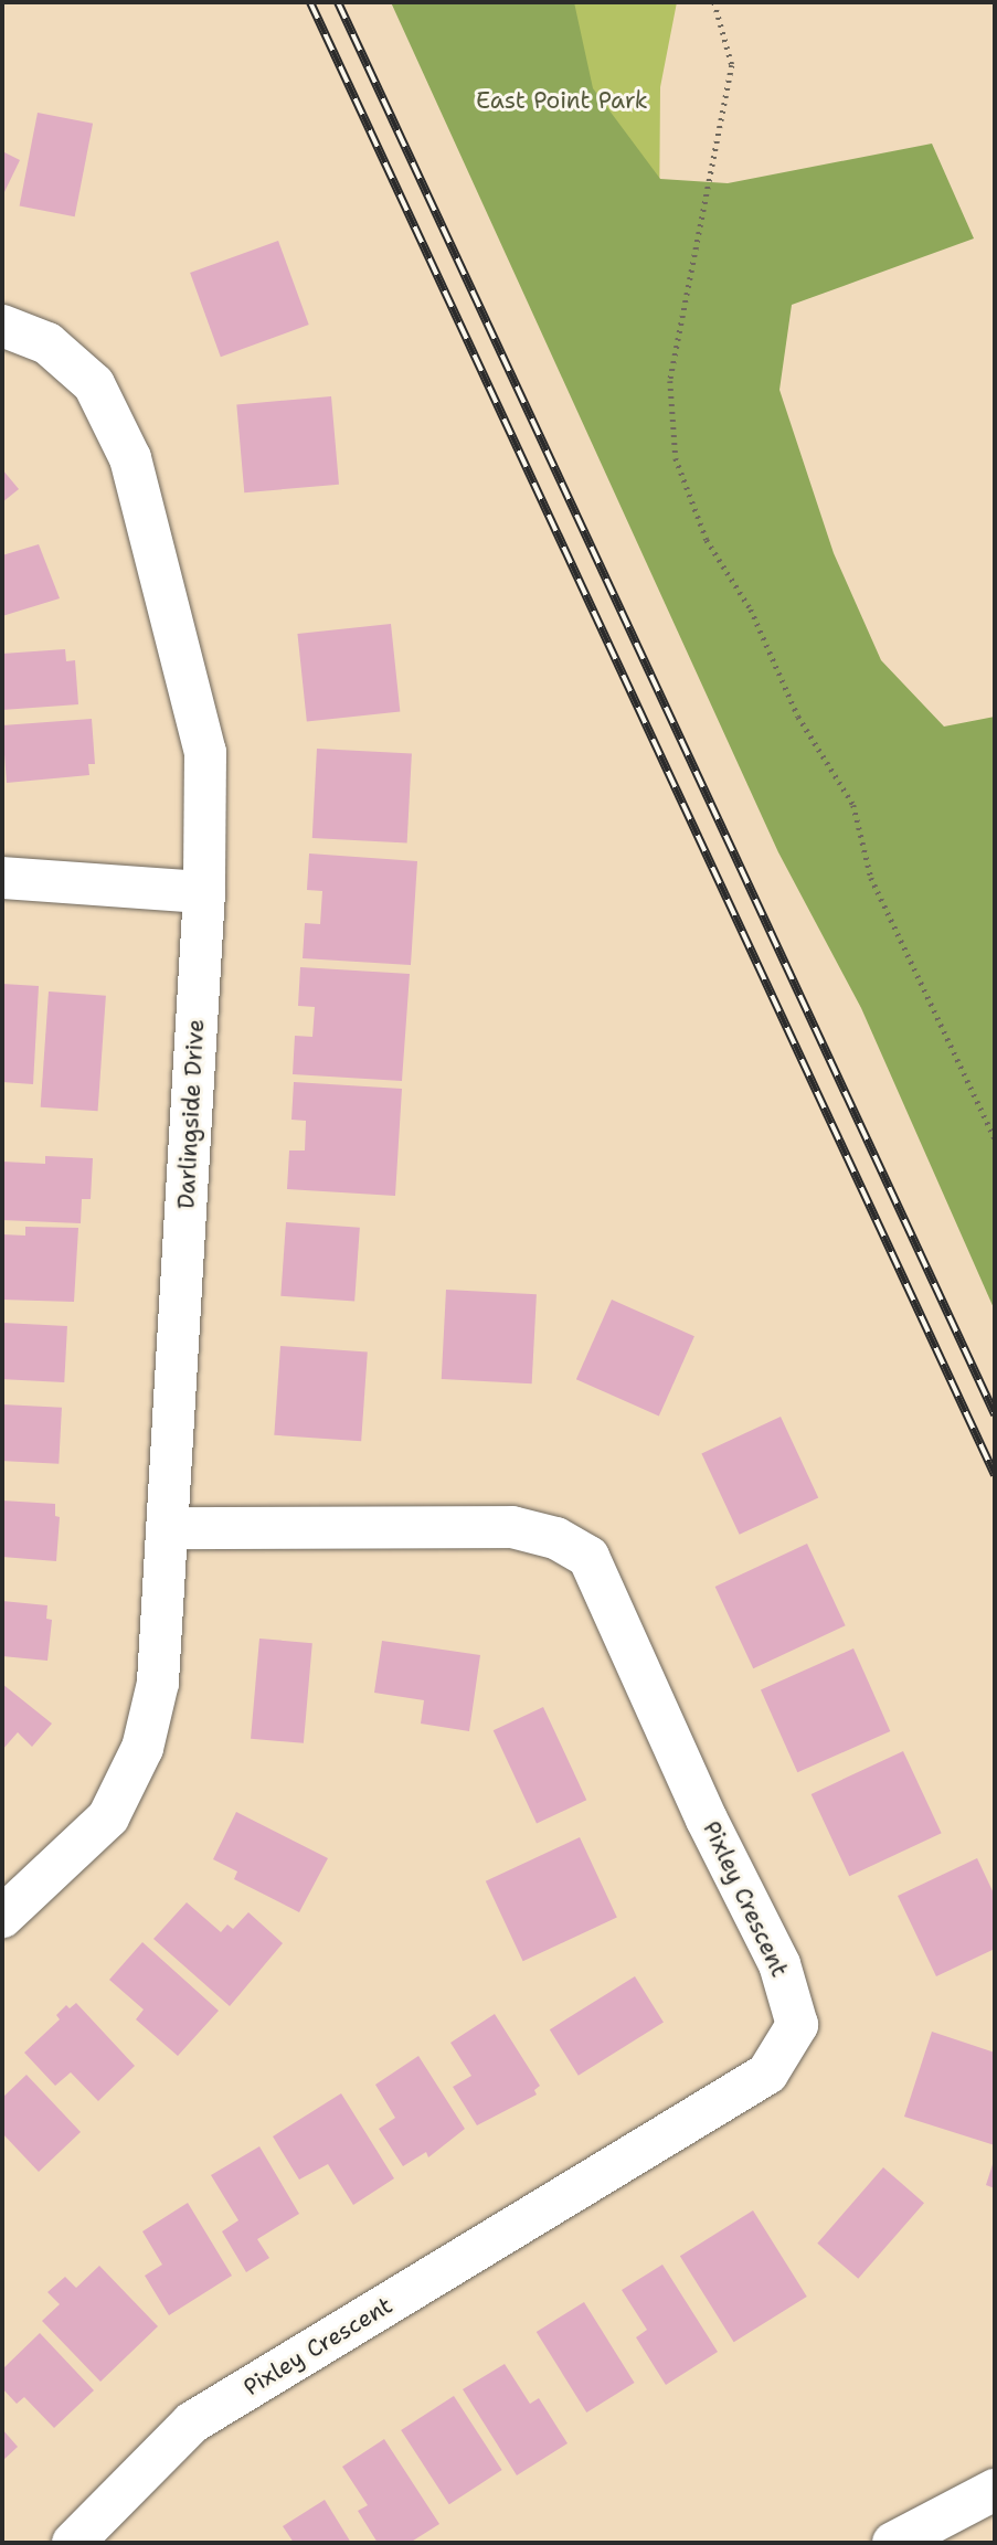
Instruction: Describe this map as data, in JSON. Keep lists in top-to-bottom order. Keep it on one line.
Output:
{"streets":{"street":["Darlingside Drive","Pixley Crescent"]},"crossings":[["Darlingside Drive","Pixley Crescent"]],"parks":["East Point Park"]}
